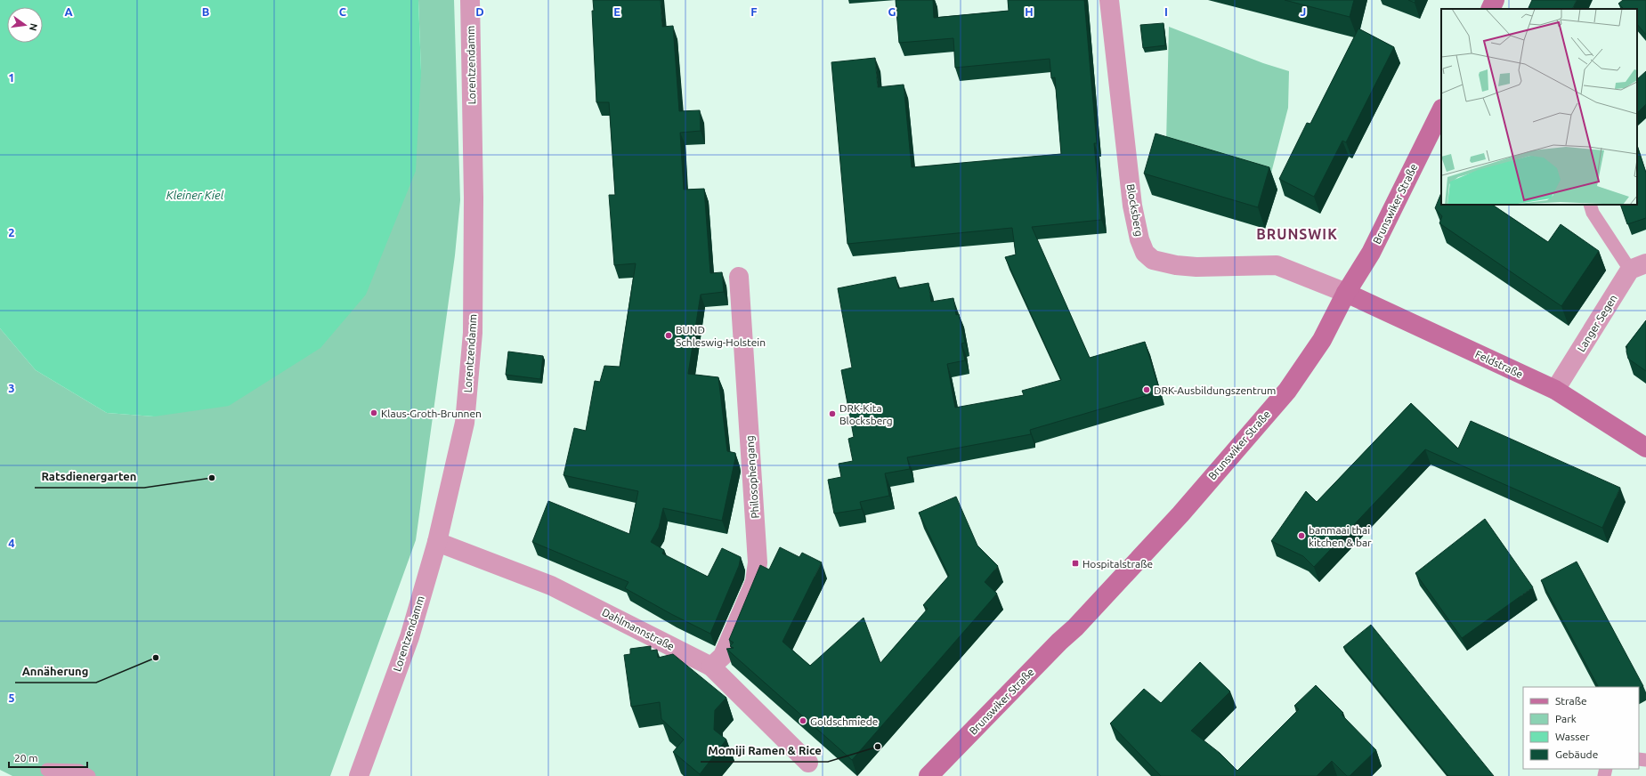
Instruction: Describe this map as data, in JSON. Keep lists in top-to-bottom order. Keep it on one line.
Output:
{"streets":{"main road":["Brunswiker Straße","Feldstraße"],"street":["Lorentzendamm","Blocksberg","Langer Segen","Philosophengang","Dahlmannstraße"]},"crossings":[["Lorentzendamm","Dahlmannstraße"],["Brunswiker Straße","Blocksberg"],["Brunswiker Straße","Feldstraße"],["Blocksberg","Feldstraße"],["Langer Segen","Feldstraße"],["Philosophengang","Dahlmannstraße"]],"districts":["BRUNSWIK"],"water":["Kleiner Kiel"],"places":{"other":["BUND Schleswig-Holstein","DRK-Ausbildungszentrum","Klaus-Groth-Brunnen","DRK-Kita Blocksberg","Ratsdienergarten","banmaai thai kitchen & bar","Annäherung","Goldschmiede","Momiji Ramen & Rice"],"transit":["Hospitalstraße"]},"legend":["Straße","Park","Wasser","Gebäude"],"scale_bar":"20 m","north":"right","grid":{"columns":["A","B","C","D","E","F","G","H","I","J"],"rows":["1","2","3","4","5"]}}
